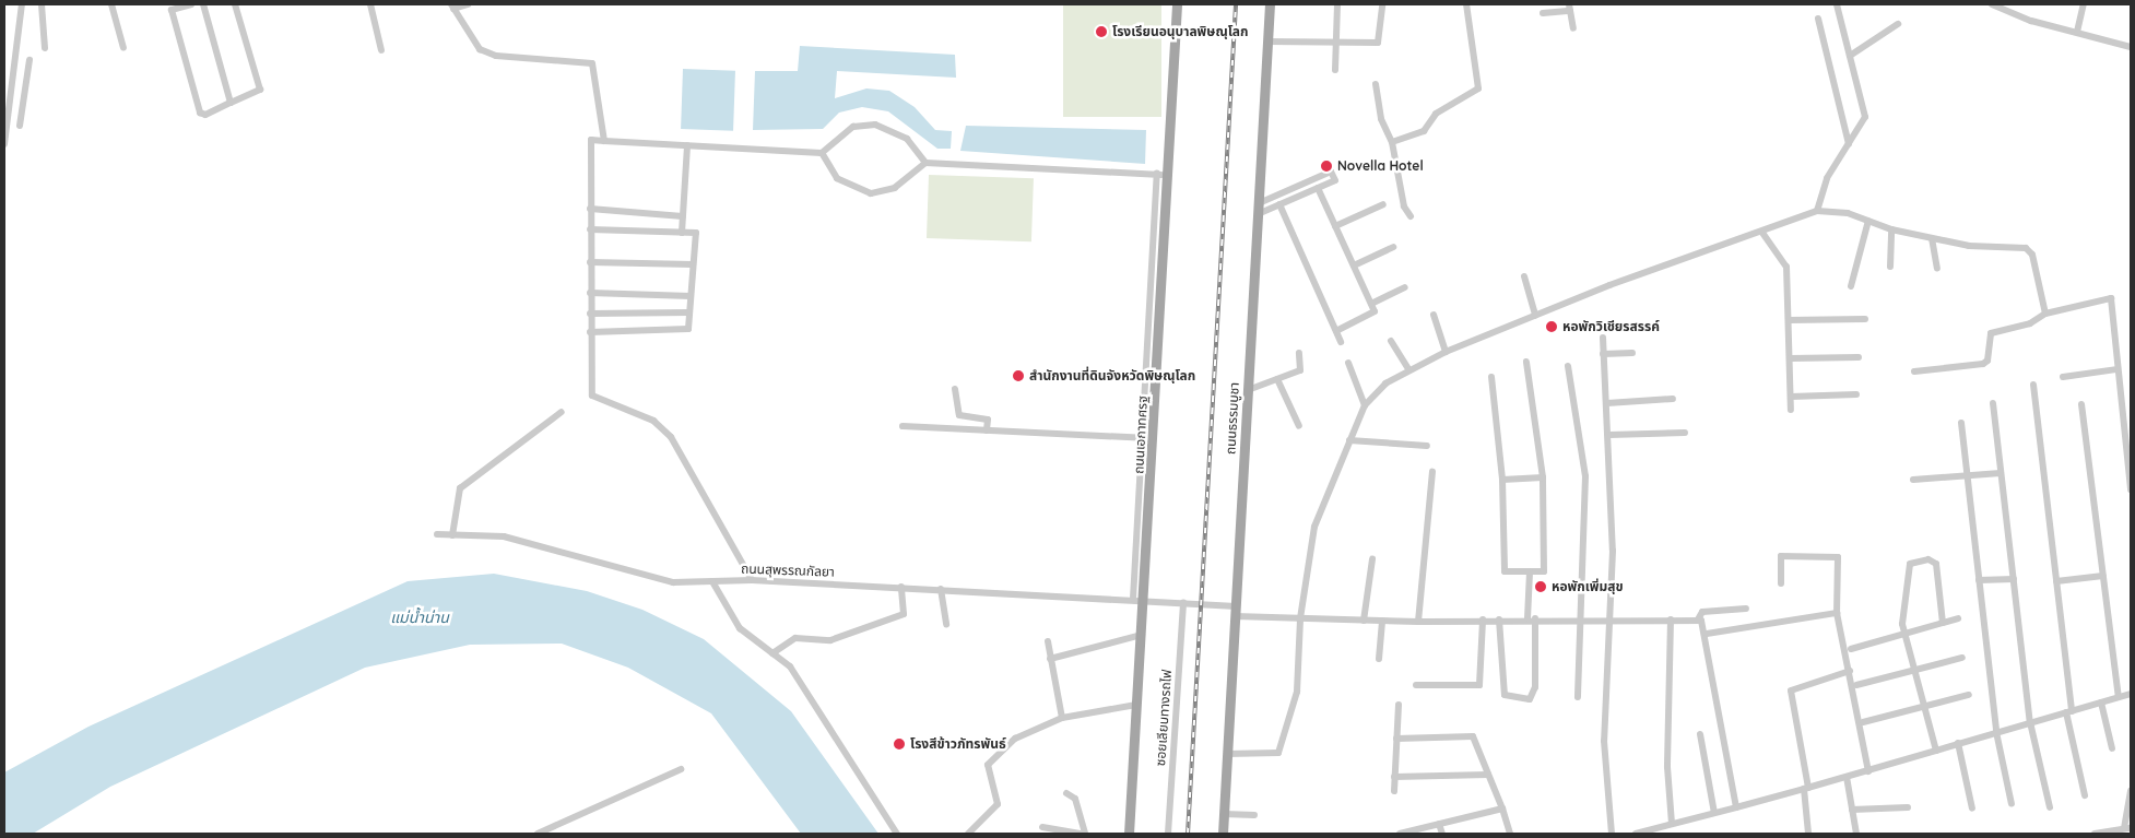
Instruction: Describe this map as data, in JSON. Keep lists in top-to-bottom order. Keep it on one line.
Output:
{"streets":{"main road":["ถนนธรรมบูชา","ถนนเอกาทศรฐ"],"street":["ถนนสุพรรณกัลยา","ซอยเลียบทางรถไฟ"]},"crossings":[["ถนนธรรมบูชา","ถนนสุพรรณกัลยา"],["ถนนเอกาทศรฐ","ถนนสุพรรณกัลยา"],["ถนนสุพรรณกัลยา","ซอยเลียบทางรถไฟ"]],"water":["แม่น้ำน่าน"],"places":["โรงเรียนอนุบาลพิษณุโลก","Novella Hotel","หอพักวิเชียรสรรค์","สำนักงานที่ดินจังหวัดพิษณุโลก","หอพักเพิ่มสุข","โรงสีข้าวภัทรพันธ์"]}
